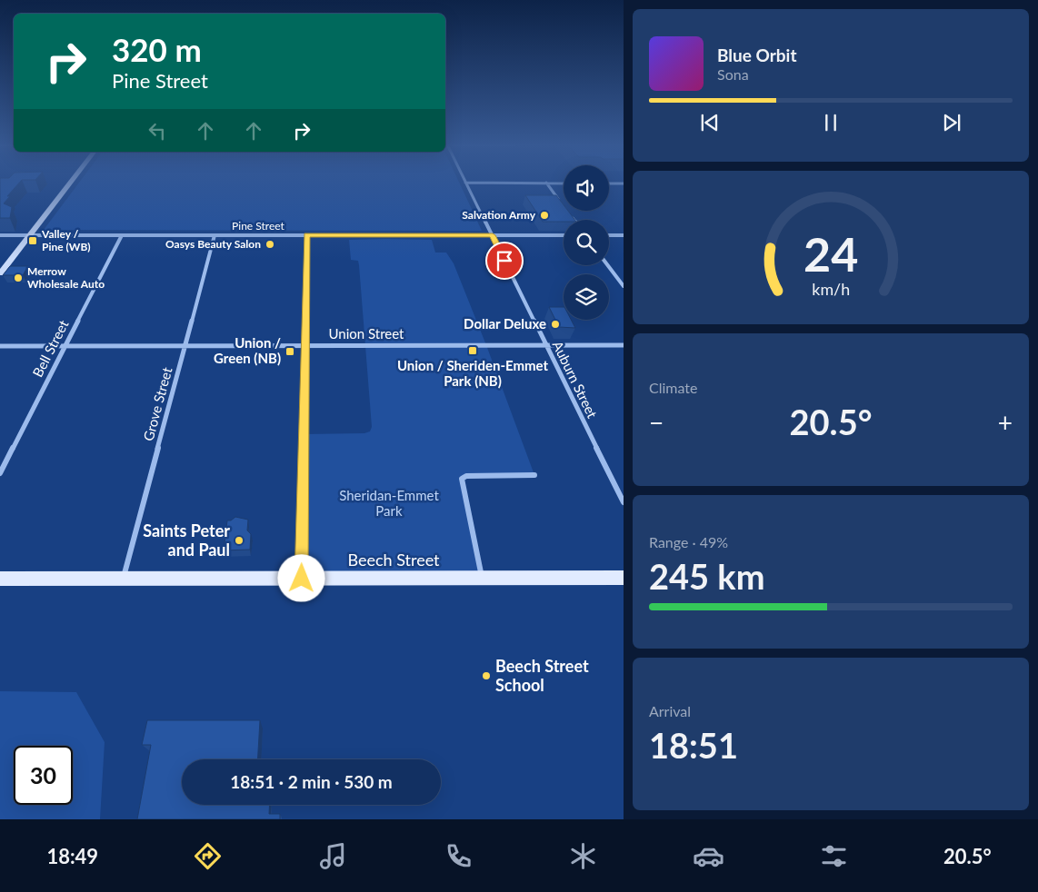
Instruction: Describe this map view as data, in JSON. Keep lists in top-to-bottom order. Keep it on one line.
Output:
{"streets":{"main road":["Beech Street"],"street":["Pine Street","Union Street","Bell Street","Auburn Street","Grove Street"]},"crossings":[["Pine Street","Bell Street"],["Pine Street","Auburn Street"],["Pine Street","Grove Street"],["Union Street","Bell Street"],["Union Street","Auburn Street"],["Union Street","Grove Street"],["Grove Street","Beech Street"]],"parks":["Sheridan-Emmet Park"],"places":{"other":["Salvation Army","Oasys Beauty Salon","Merrow Wholesale Auto","Dollar Deluxe","Saints Peter and Paul","Beech Street School"],"transit":["Valley / Pine (WB)","Union / Sheriden-Emmet Park (NB)","Union / Green (NB)"]},"page":{"turn":["320 m","Pine Street"],"song":["Blue Orbit","Sona"],"tile":["Climate",["Range · 49%","245 km"],["Arrival","18:51"]],"heat":["−","20.5°","+"],"limit":"30","trip":"18:51 · 2 min · 530 m","tabs":["18:49","20.5°"],"gauge":["24","km/h"]}}
